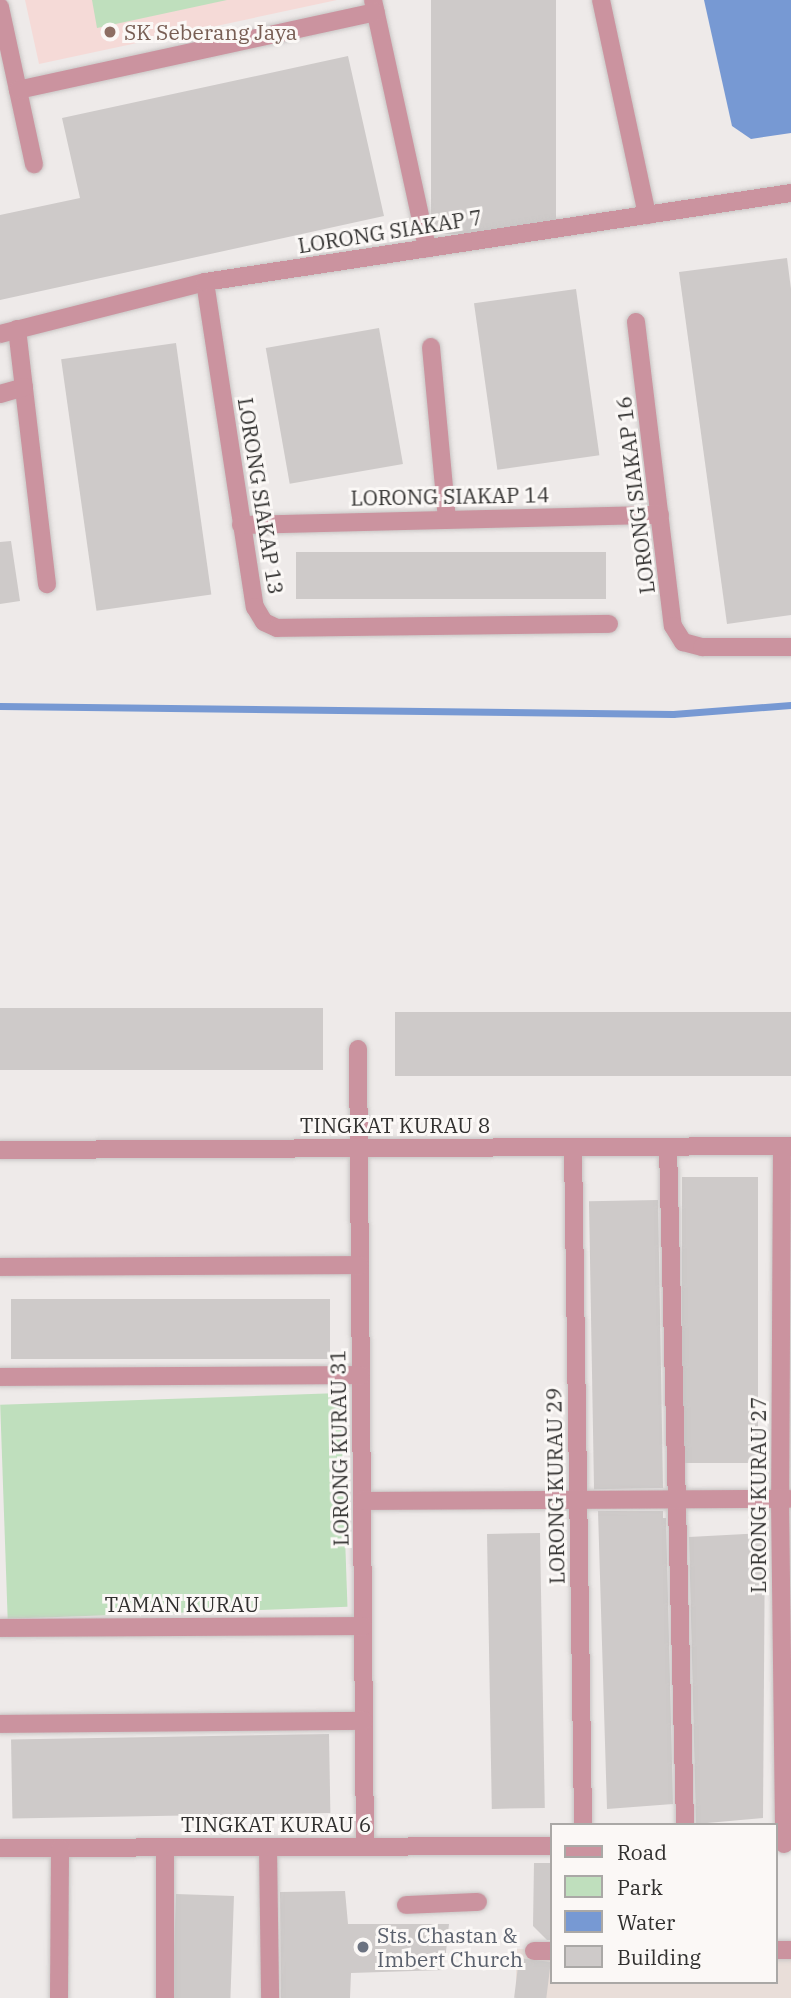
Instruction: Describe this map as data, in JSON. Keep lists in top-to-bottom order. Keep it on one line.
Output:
{"streets":{"street":["LORONG SIAKAP 7","LORONG SIAKAP 16","LORONG SIAKAP 13","LORONG SIAKAP 14","TINGKAT KURAU 8","LORONG KURAU 31","LORONG KURAU 29","LORONG KURAU 27","TAMAN KURAU","TINGKAT KURAU 6"]},"crossings":[["LORONG SIAKAP 7","LORONG SIAKAP 13"],["LORONG SIAKAP 16","LORONG SIAKAP 14"],["LORONG SIAKAP 13","LORONG SIAKAP 14"],["TINGKAT KURAU 8","LORONG KURAU 31"],["TINGKAT KURAU 8","LORONG KURAU 29"],["TINGKAT KURAU 8","LORONG KURAU 27"],["LORONG KURAU 31","TAMAN KURAU"],["LORONG KURAU 31","TINGKAT KURAU 6"]],"places":["SK Seberang Jaya","Sts. Chastan & Imbert Church"],"legend":["Road","Park","Water","Building"]}
